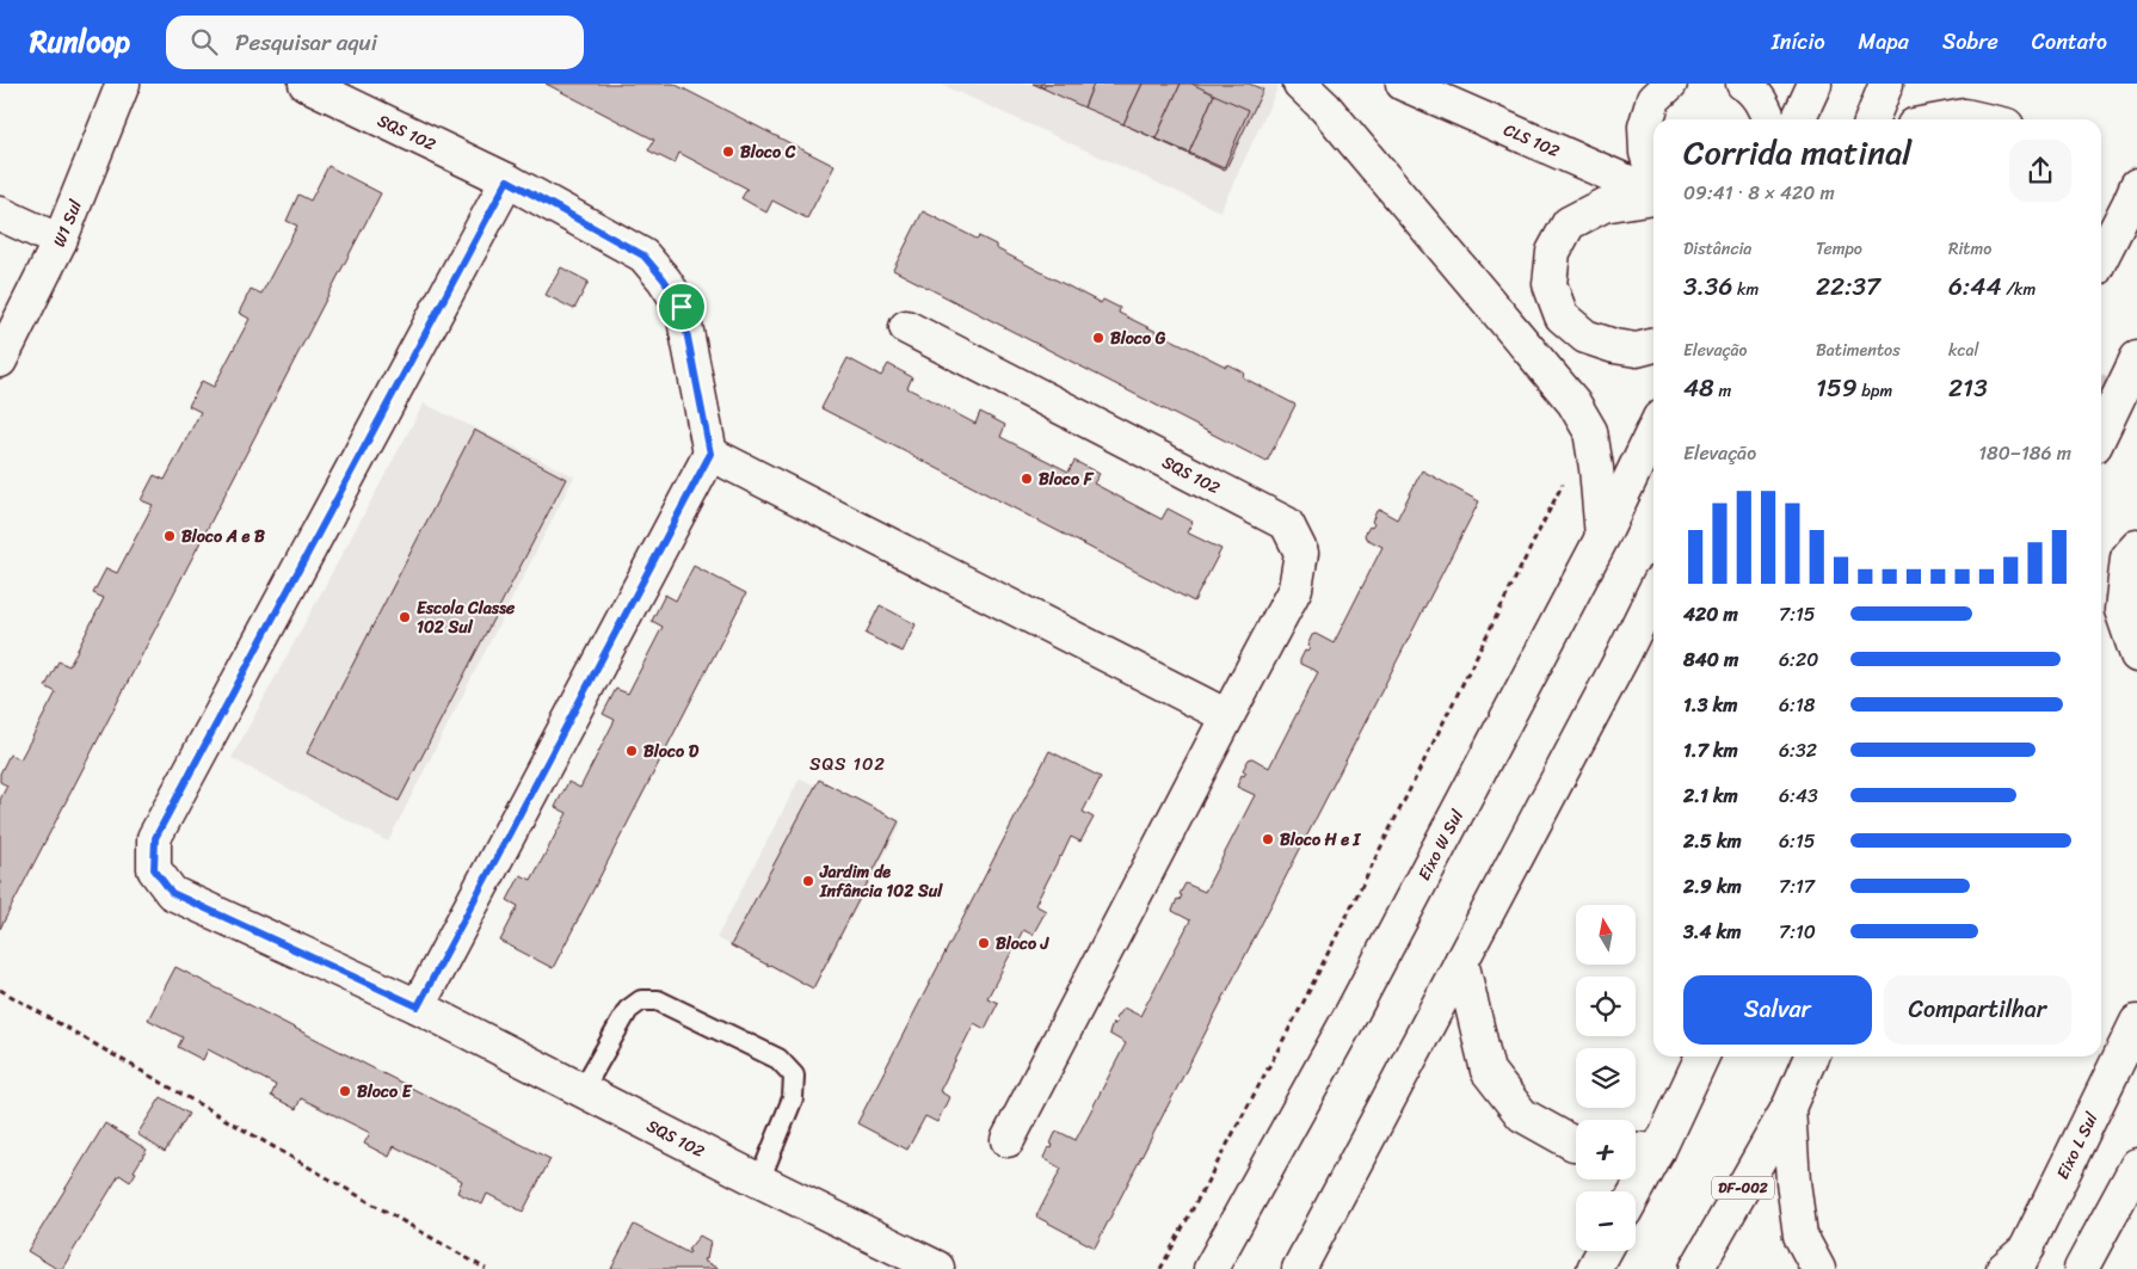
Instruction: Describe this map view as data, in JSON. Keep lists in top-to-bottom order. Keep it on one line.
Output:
{"streets":{"main road":["SQS 102","CLS 102","W1 Sul","Eixo W Sul","Eixo L Sul","DF-002"]},"districts":["SQS 102"],"places":["Bloco C","Bloco G","Bloco F","Bloco A e B","Escola Classe 102 Sul","Bloco D","Bloco H e I","Jardim de Infância 102 Sul","Bloco J","Bloco E"],"north":"top","page":{"header":"Runloop","search":"Pesquisar aqui","nav":["Início","Mapa","Sobre","Contato"],"heading":["Corrida matinal","09:41 · 8 × 420 m"],"stats":[["Distância","3.36 km"],["Tempo","22:37"],["Ritmo","6:44 /km"],["Elevação","48 m"],["Batimentos","159 bpm"],["kcal","213"]],"chart":["Elevação","180–186 m"],"list":[{"name":"420 m","note":"7:15"},{"name":"840 m","note":"6:20"},{"name":"1.3 km","note":"6:18"},{"name":"1.7 km","note":"6:32"},{"name":"2.1 km","note":"6:43"},{"name":"2.5 km","note":"6:15"},{"name":"2.9 km","note":"7:17"},{"name":"3.4 km","note":"7:10"}],"map_buttons":["+","−"],"buttons":["Salvar","Compartilhar"]}}
